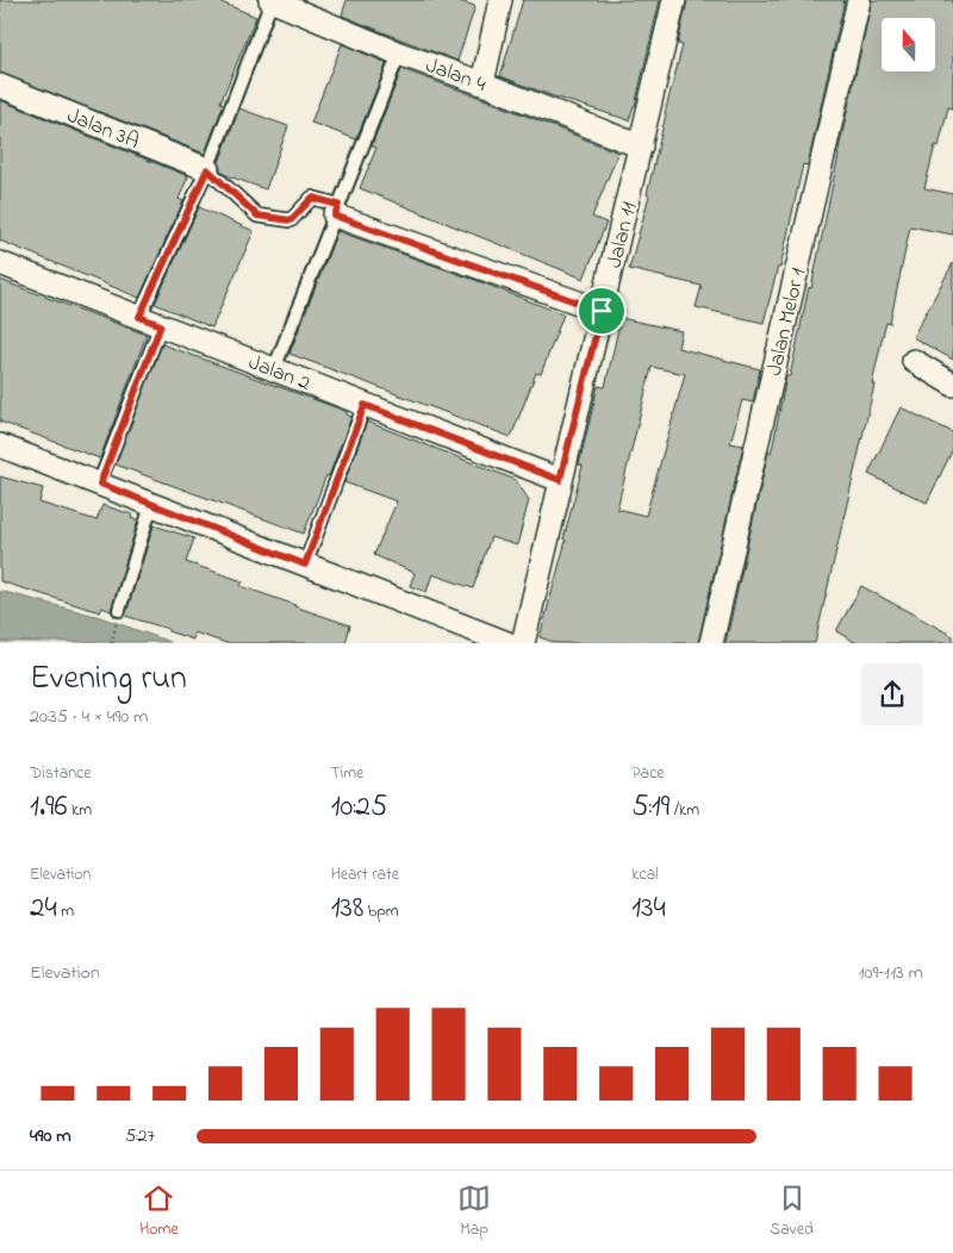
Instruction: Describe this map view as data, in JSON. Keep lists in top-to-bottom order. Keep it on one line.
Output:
{"streets":{"street":["Jalan 4","Jalan 3A","Jalan 11","Jalan Melor 1","Jalan 2"]},"crossings":[["Jalan 4","Jalan 11"],["Jalan 11","Jalan 2"]],"north":"top","page":{"heading":["Evening run","20:35 · 4 × 490 m"],"stats":[["Distance","1.96 km"],["Time","10:25"],["Pace","5:19 /km"],["Elevation","24 m"],["Heart rate","138 bpm"],["kcal","134"]],"chart":["Elevation","109–113 m"],"list":[{"name":"490 m","note":"5:27"}],"tabs":["Home","Map","Saved"]}}
